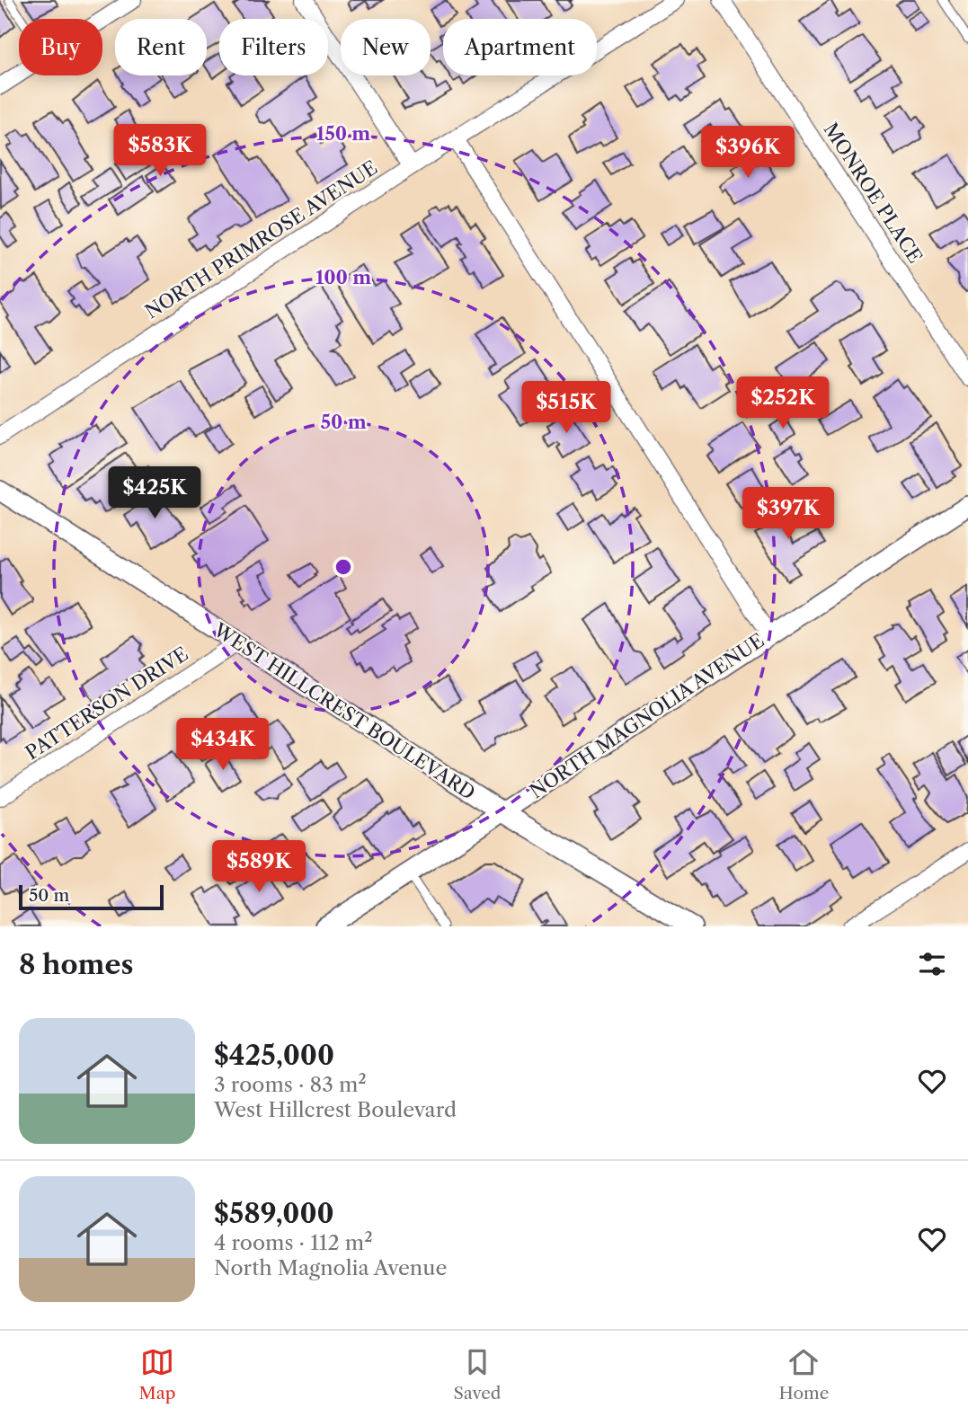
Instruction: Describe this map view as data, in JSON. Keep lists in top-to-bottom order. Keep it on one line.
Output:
{"streets":{"street":["MONROE PLACE","NORTH PRIMROSE AVENUE","PATTERSON DRIVE","WEST HILLCREST BOULEVARD","NORTH MAGNOLIA AVENUE"]},"crossings":[["PATTERSON DRIVE","WEST HILLCREST BOULEVARD"],["WEST HILLCREST BOULEVARD","NORTH MAGNOLIA AVENUE"]],"scale_bar":"50 m","page":{"chip":["Buy","Rent","Filters","New","Apartment"],"price":["$583K","$396K","$252K","$515K","$425K","$397K","$434K","$589K"],"scale":"50 m","heading":"8 homes","list":[{"name":"$425,000","note":"3 rooms · 83 m² · West Hillcrest Boulevard"},{"name":"$589,000","note":"4 rooms · 112 m² · North Magnolia Avenue"}],"tabs":["Map","Saved","Home"]},"rings":["150 m","100 m","50 m"]}
